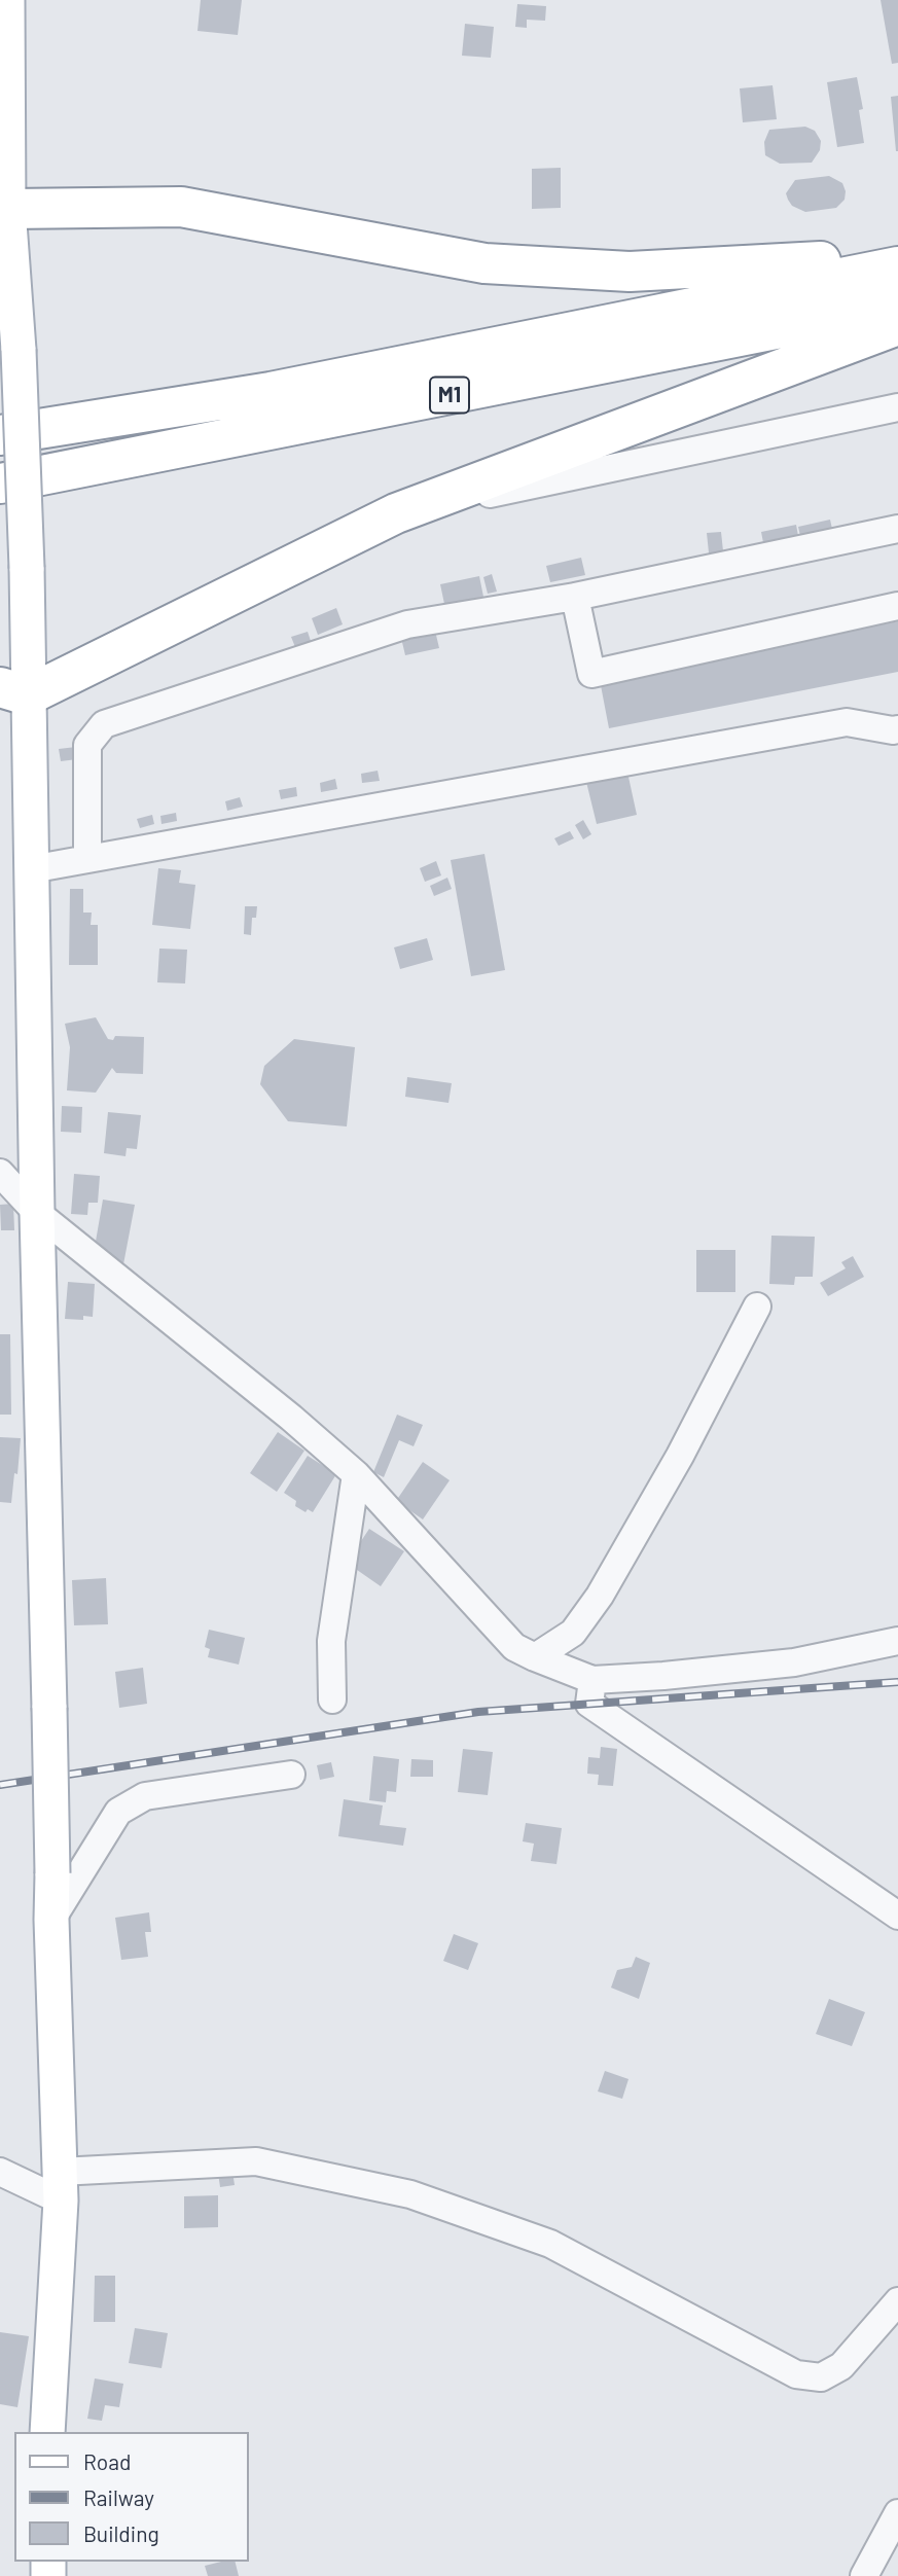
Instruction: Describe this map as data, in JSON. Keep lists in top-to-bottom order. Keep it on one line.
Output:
{"streets":{"highway":["M1"]},"legend":["Road","Railway","Building"]}
